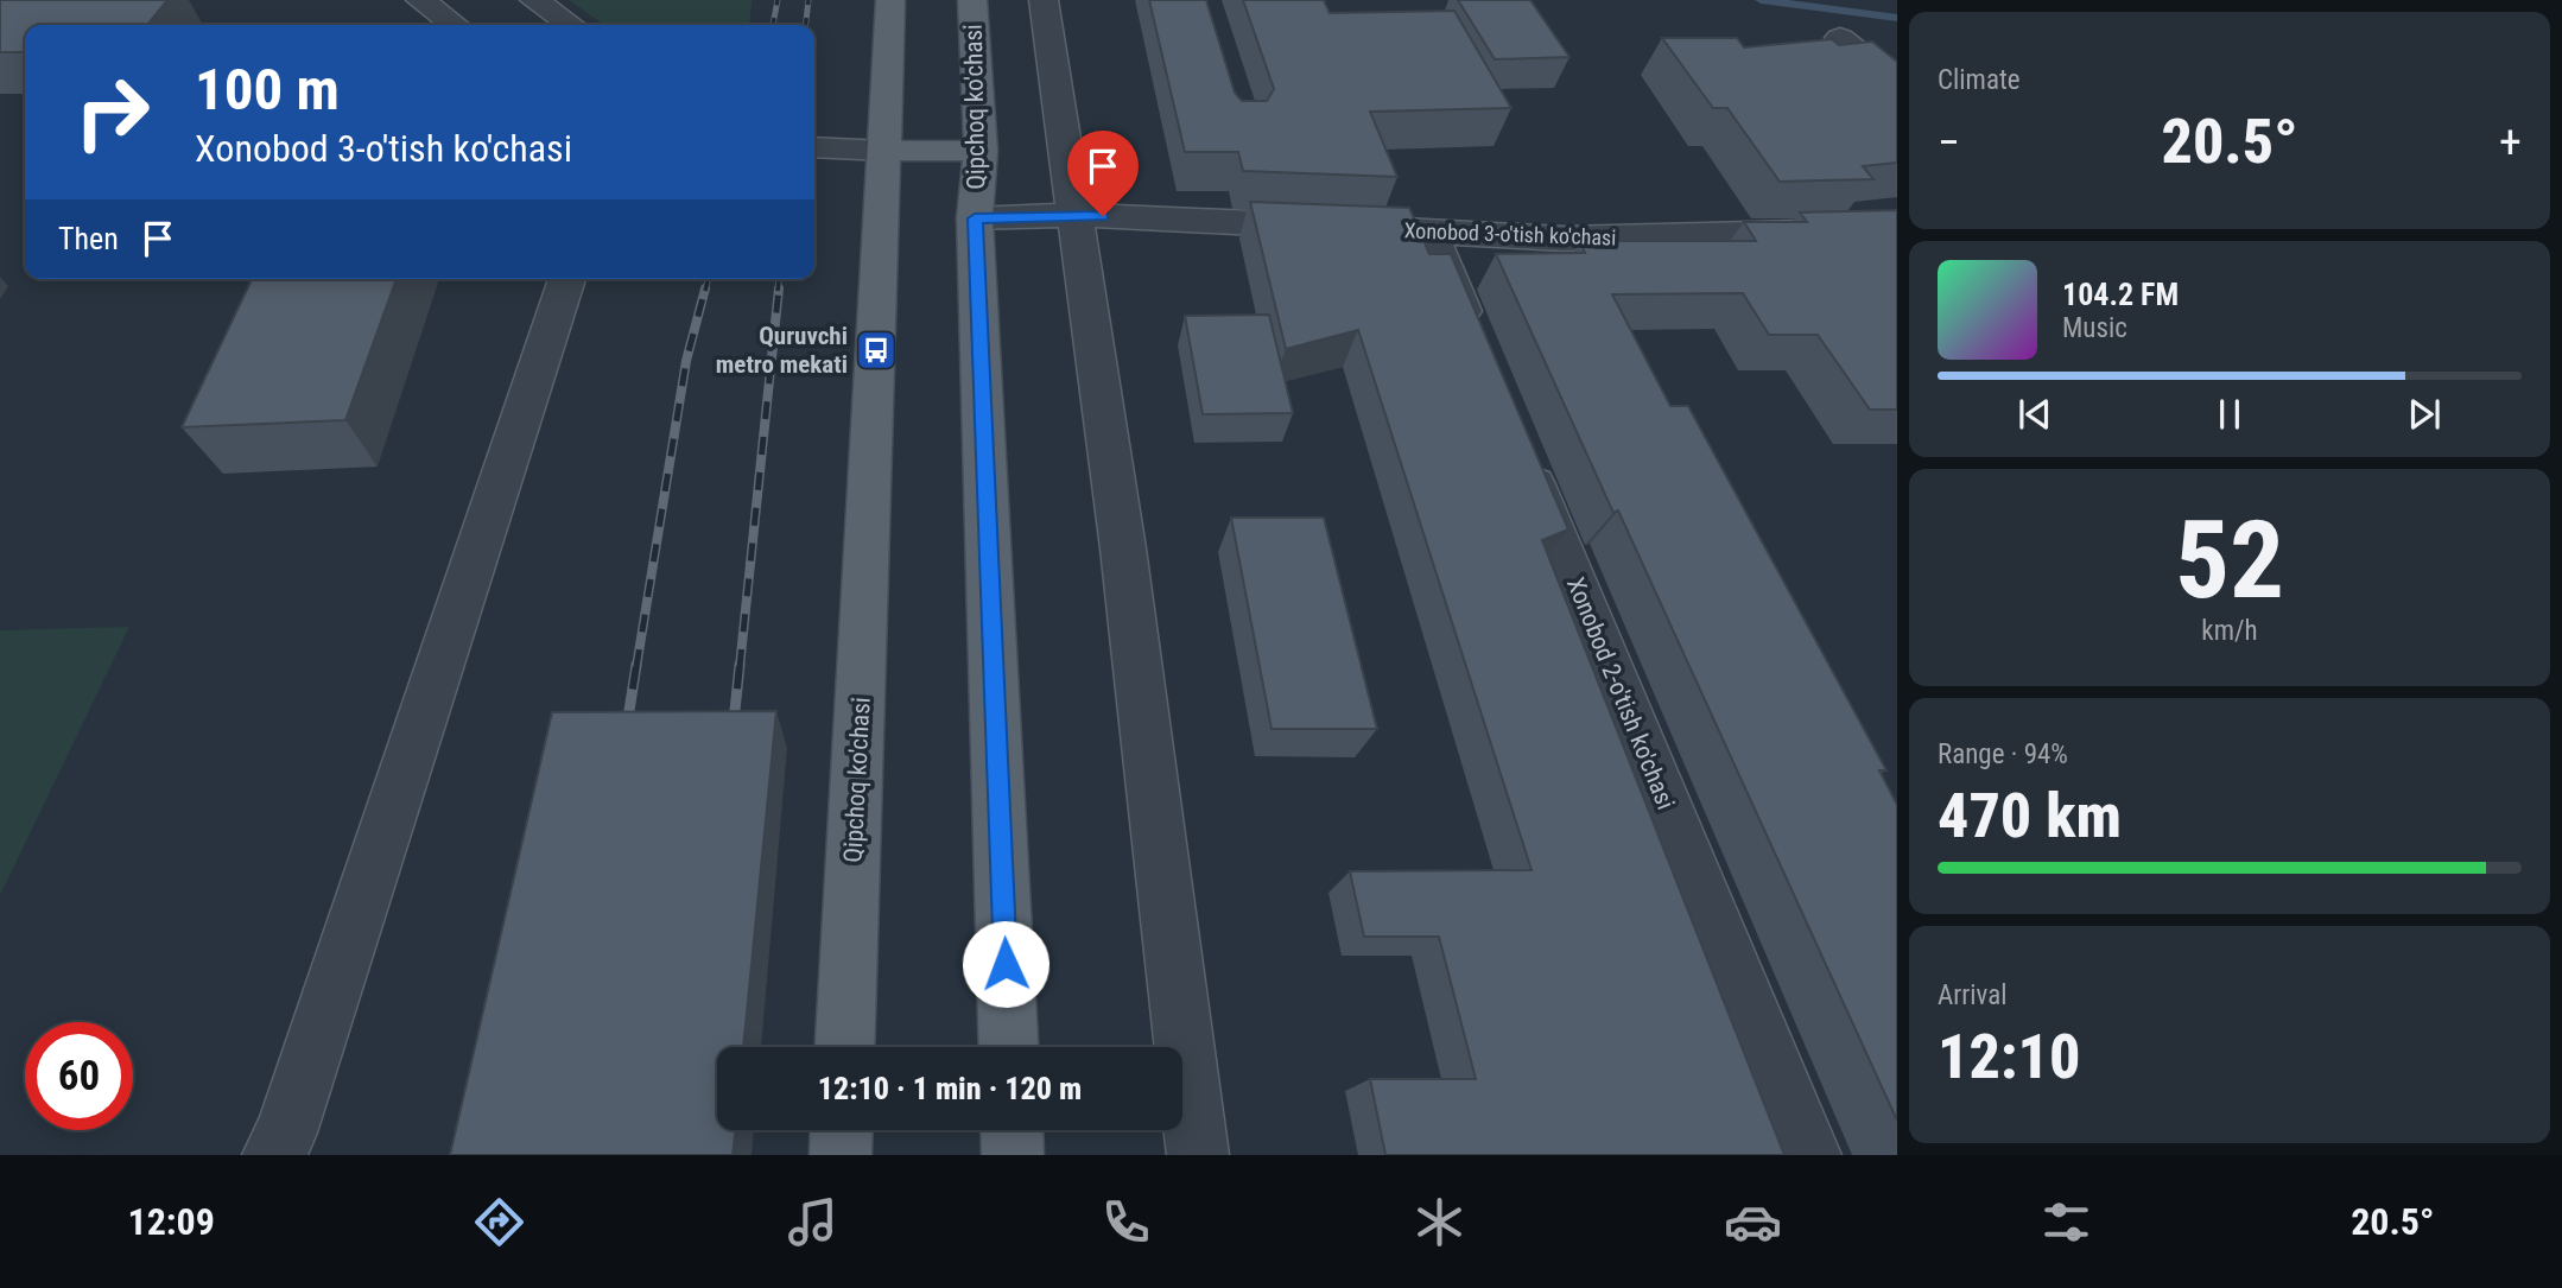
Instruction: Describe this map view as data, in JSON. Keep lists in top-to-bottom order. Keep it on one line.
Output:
{"streets":{"main road":["Qipchoq ko'chasi"],"street":["Xonobod 3-o'tish ko'chasi","Xonobod 2-o'tish ko'chasi"]},"crossings":[["Qipchoq ko'chasi","Xonobod 3-o'tish ko'chasi"]],"places":{"bus stop":["Quruvchi metro mekati"]},"page":{"tile":["Climate",["52","km/h"],["Range · 94%","470 km"],["Arrival","12:10"]],"turn":["100 m","Xonobod 3-o'tish ko'chasi"],"heat":["−","20.5°","+"],"then":"Then","song":["104.2 FM","Music"],"limit":"60","trip":"12:10 · 1 min · 120 m","tabs":["12:09","20.5°"]}}
